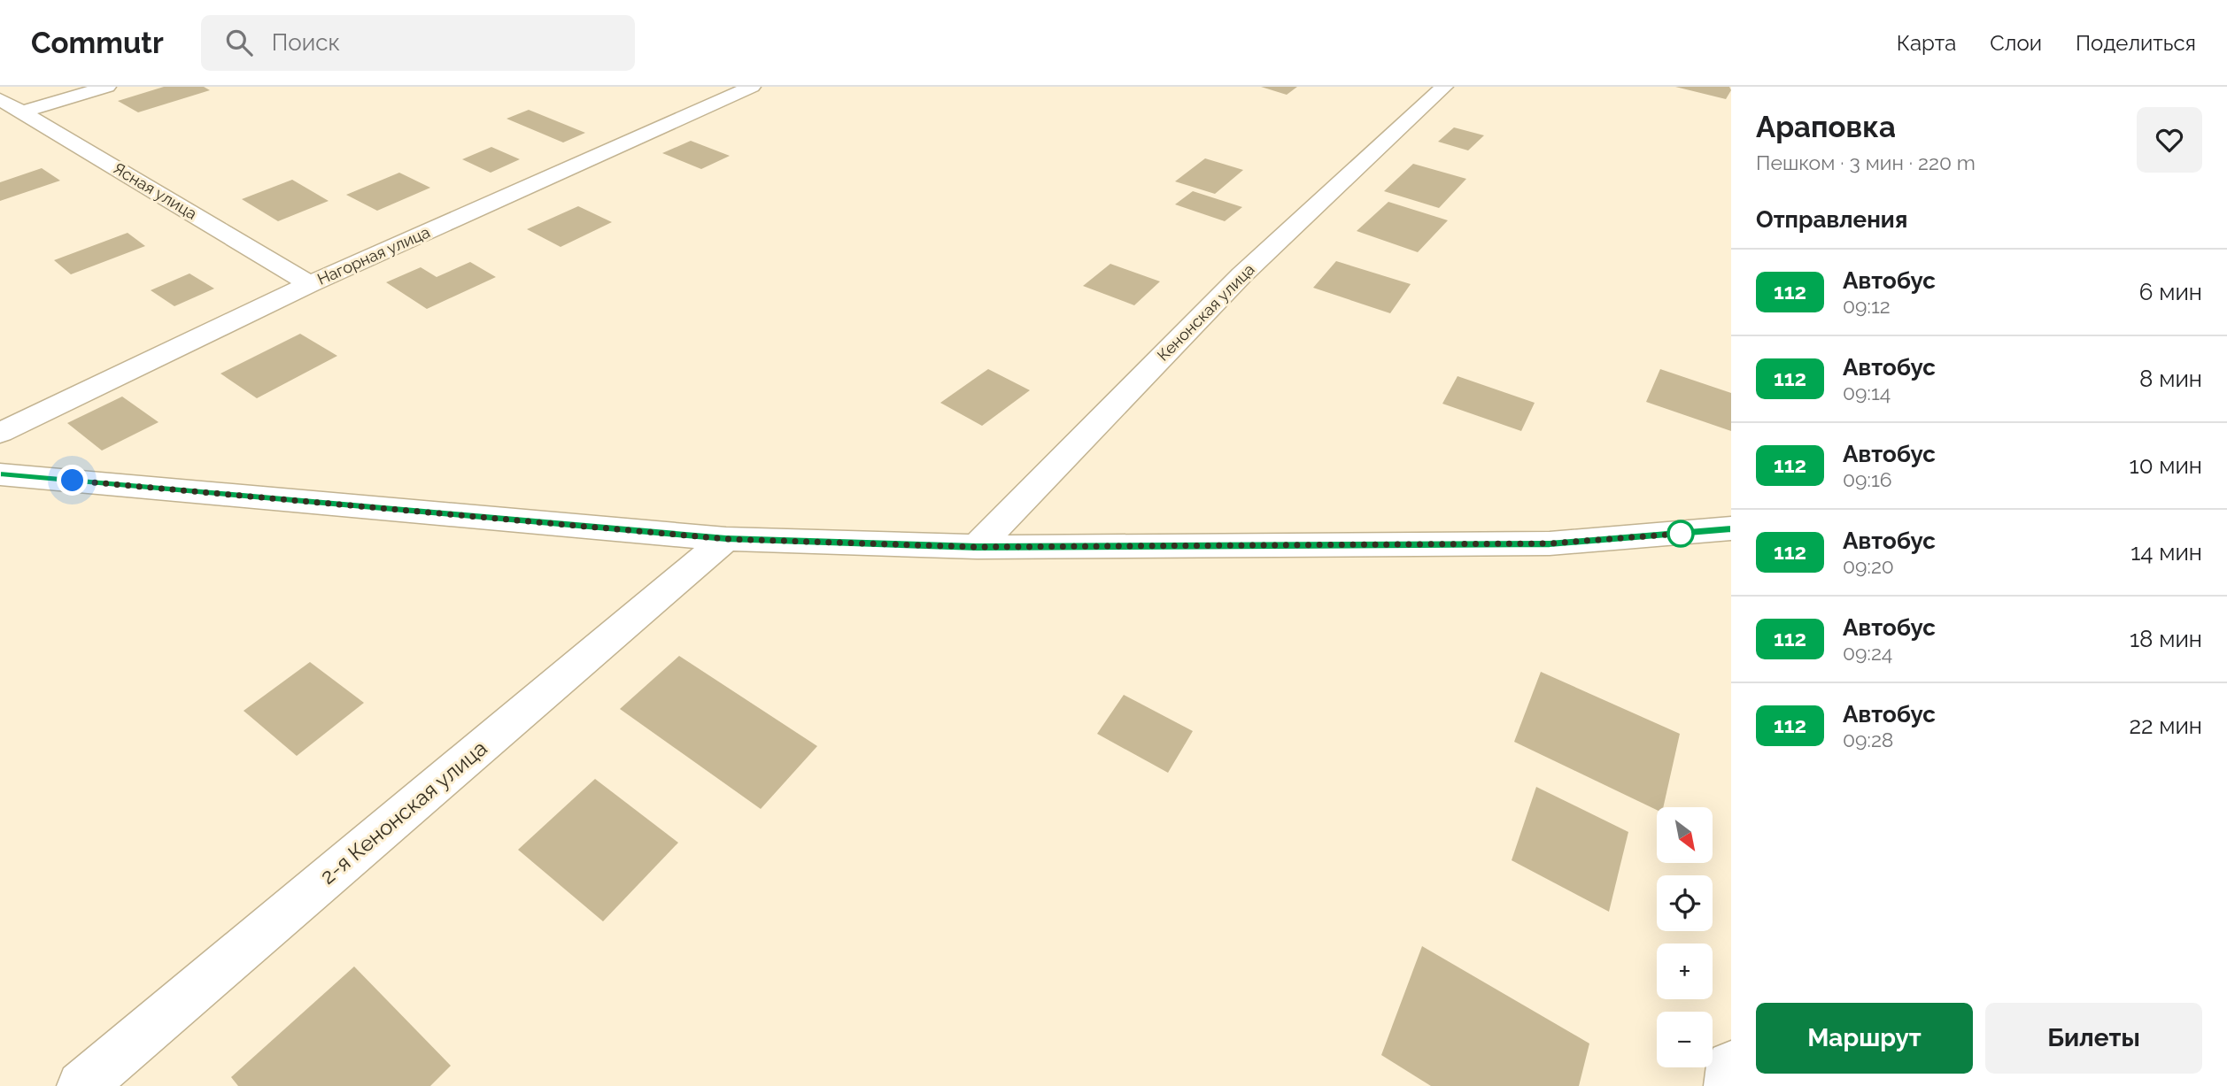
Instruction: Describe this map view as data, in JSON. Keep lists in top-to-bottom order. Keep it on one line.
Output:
{"streets":{"street":["Ясная улица","Нагорная улица","Кенонская улица","2-я Кенонская улица"]},"crossings":[["Ясная улица","Нагорная улица"]],"lines":["bus line 112"],"north":"bottom right","page":{"header":"Commutr","search":"Поиск","nav":["Карта","Слои","Поделиться"],"heading":[["Араповка","Пешком · 3 мин · 220 m"],"Отправления"],"list":[{"mark":"112","name":"Автобус","note":"09:12","value":"6 мин"},{"mark":"112","name":"Автобус","note":"09:14","value":"8 мин"},{"mark":"112","name":"Автобус","note":"09:16","value":"10 мин"},{"mark":"112","name":"Автобус","note":"09:20","value":"14 мин"},{"mark":"112","name":"Автобус","note":"09:24","value":"18 мин"},{"mark":"112","name":"Автобус","note":"09:28","value":"22 мин"}],"map_buttons":["+","−"],"buttons":["Маршрут","Билеты"]}}
